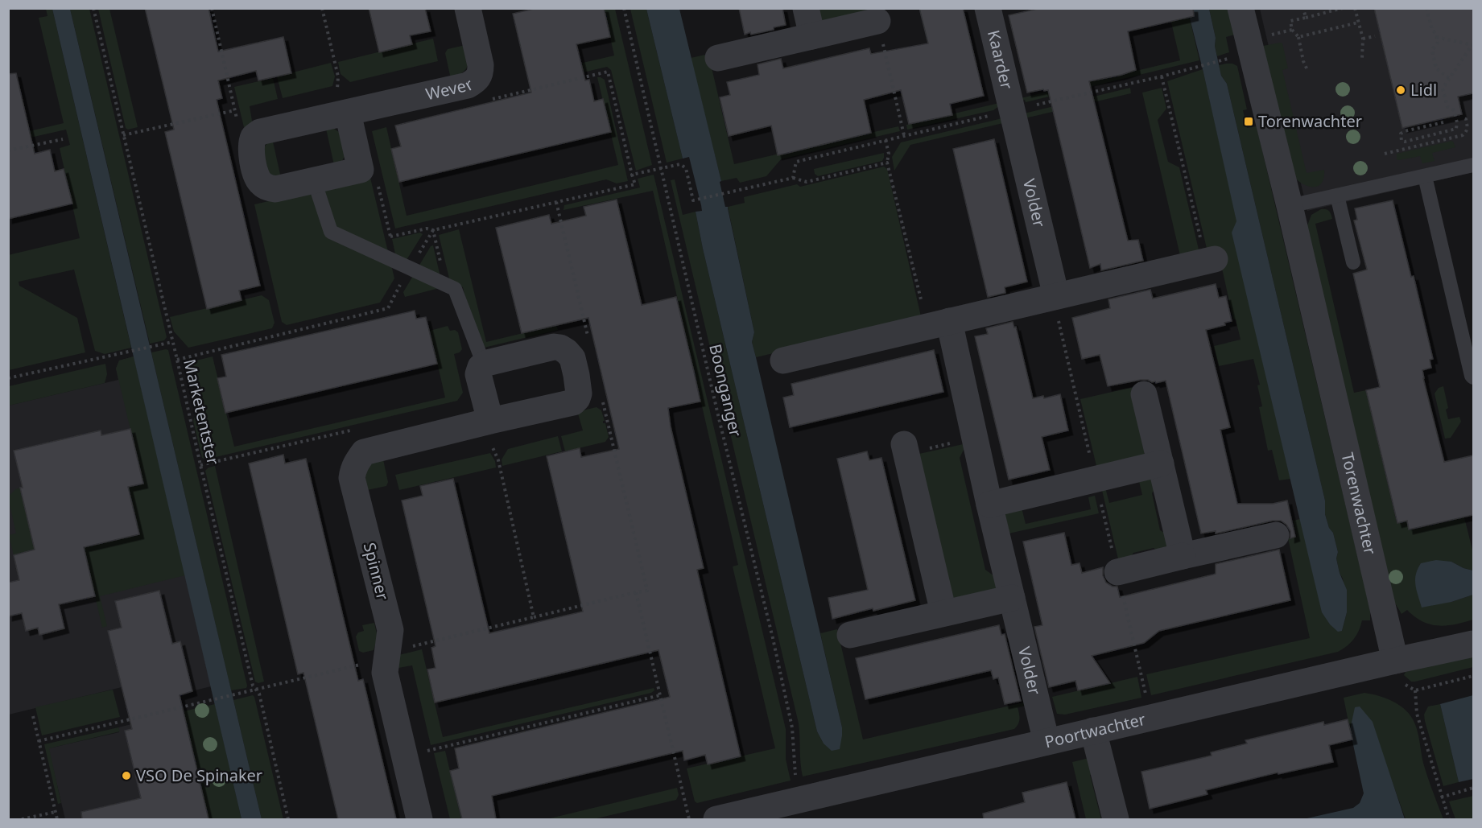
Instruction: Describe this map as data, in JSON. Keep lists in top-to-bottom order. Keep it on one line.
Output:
{"streets":{"street":["Kaarder","Wever","Volder","Torenwachter","Spinner","Poortwachter"],"path":["Boonganger","Marketentster"]},"crossings":[["Kaarder","Volder"],["Volder","Poortwachter"],["Torenwachter","Poortwachter"]],"places":{"other":["Lidl","VSO De Spinaker"],"transit":["Torenwachter"]}}
